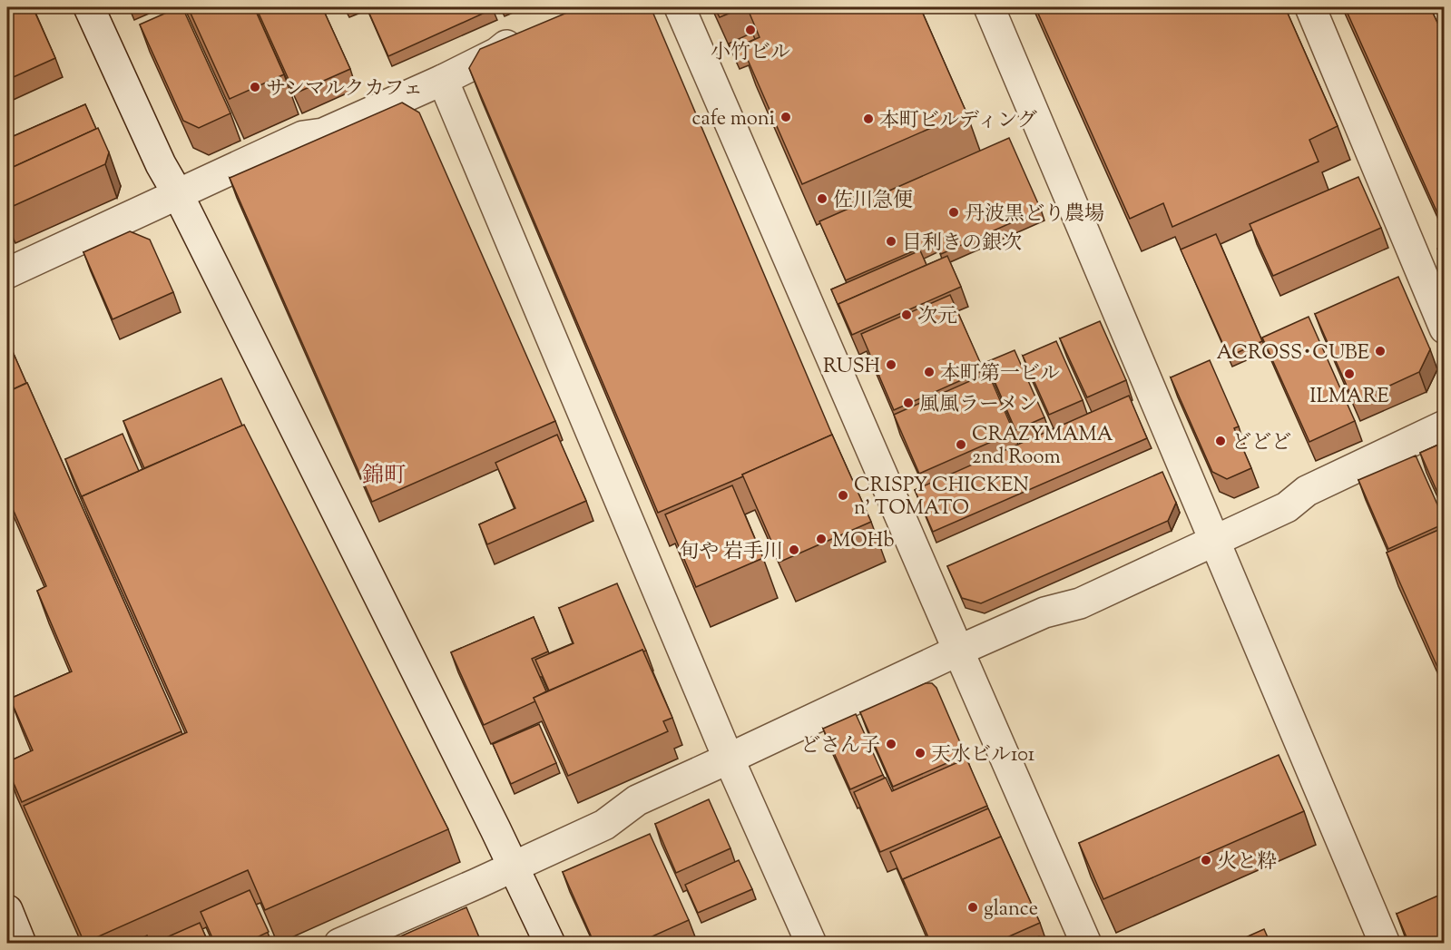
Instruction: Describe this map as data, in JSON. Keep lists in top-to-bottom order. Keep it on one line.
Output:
{"districts":["錦町"],"places":["小竹ビル","サンマルクカフェ","cafe moni","本町ビルディング","佐川急便","丹波黒どり農場","目利きの銀次","次元","ACROSS･CUBE","RUSH","本町第一ビル","ILMARE","風風ラーメン","どどど","CRAZYMAMA 2nd Room","CRISPY CHICKEN n' TOMATO","MOHb","旬や 岩手川","どさん子","天水ビル101","火と粋","glance"]}
